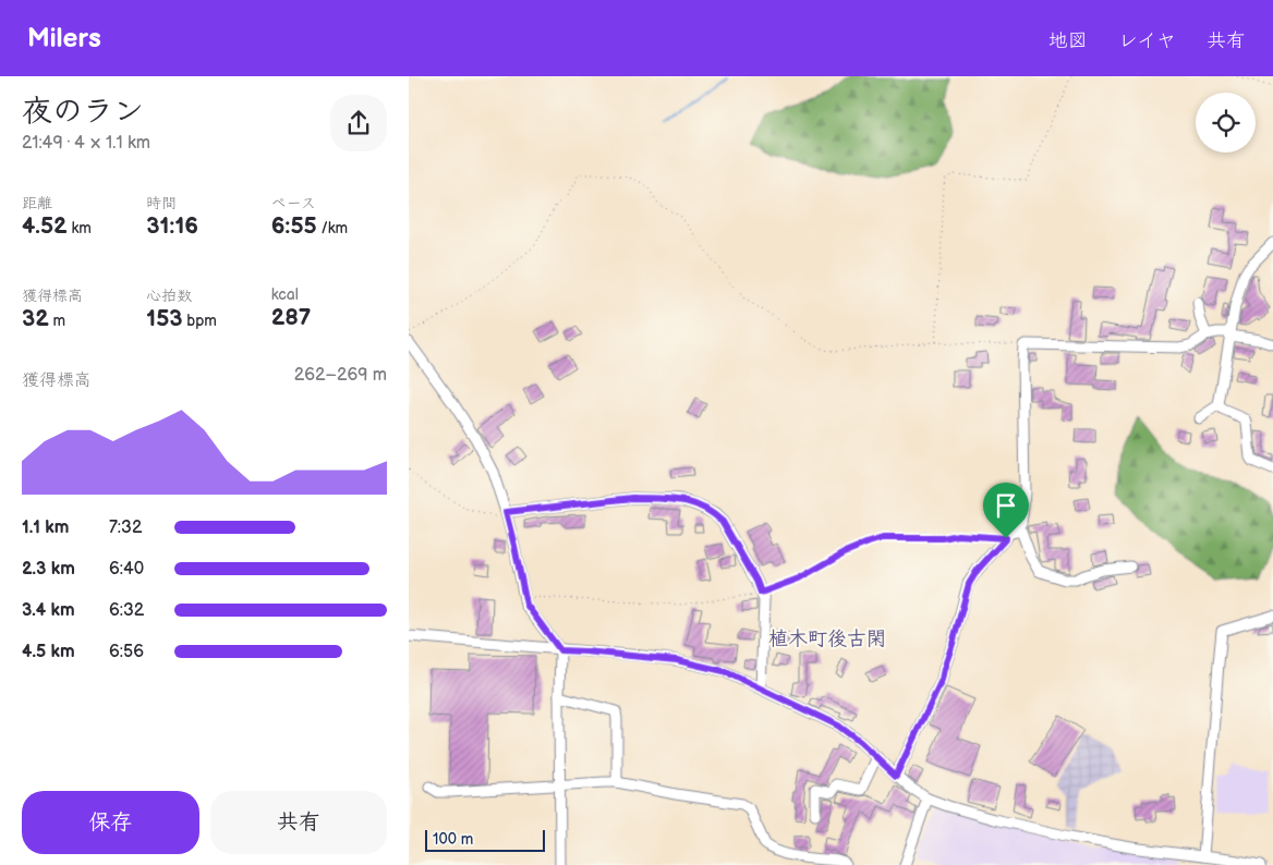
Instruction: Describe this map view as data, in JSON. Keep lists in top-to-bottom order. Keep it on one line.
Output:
{"districts":["植木町後古閑"],"scale_bar":"100 m","page":{"header":"Milers","nav":["地図","レイヤ","共有"],"heading":["夜のラン","21:49 · 4 × 1.1 km"],"stats":[["距離","4.52 km"],["時間","31:16"],["ペース","6:55 /km"],["獲得標高","32 m"],["心拍数","153 bpm"],["kcal","287"]],"chart":["獲得標高","262–269 m"],"list":[{"name":"1.1 km","note":"7:32"},{"name":"2.3 km","note":"6:40"},{"name":"3.4 km","note":"6:32"},{"name":"4.5 km","note":"6:56"}],"buttons":["保存","共有"],"scale":"100 m"}}
